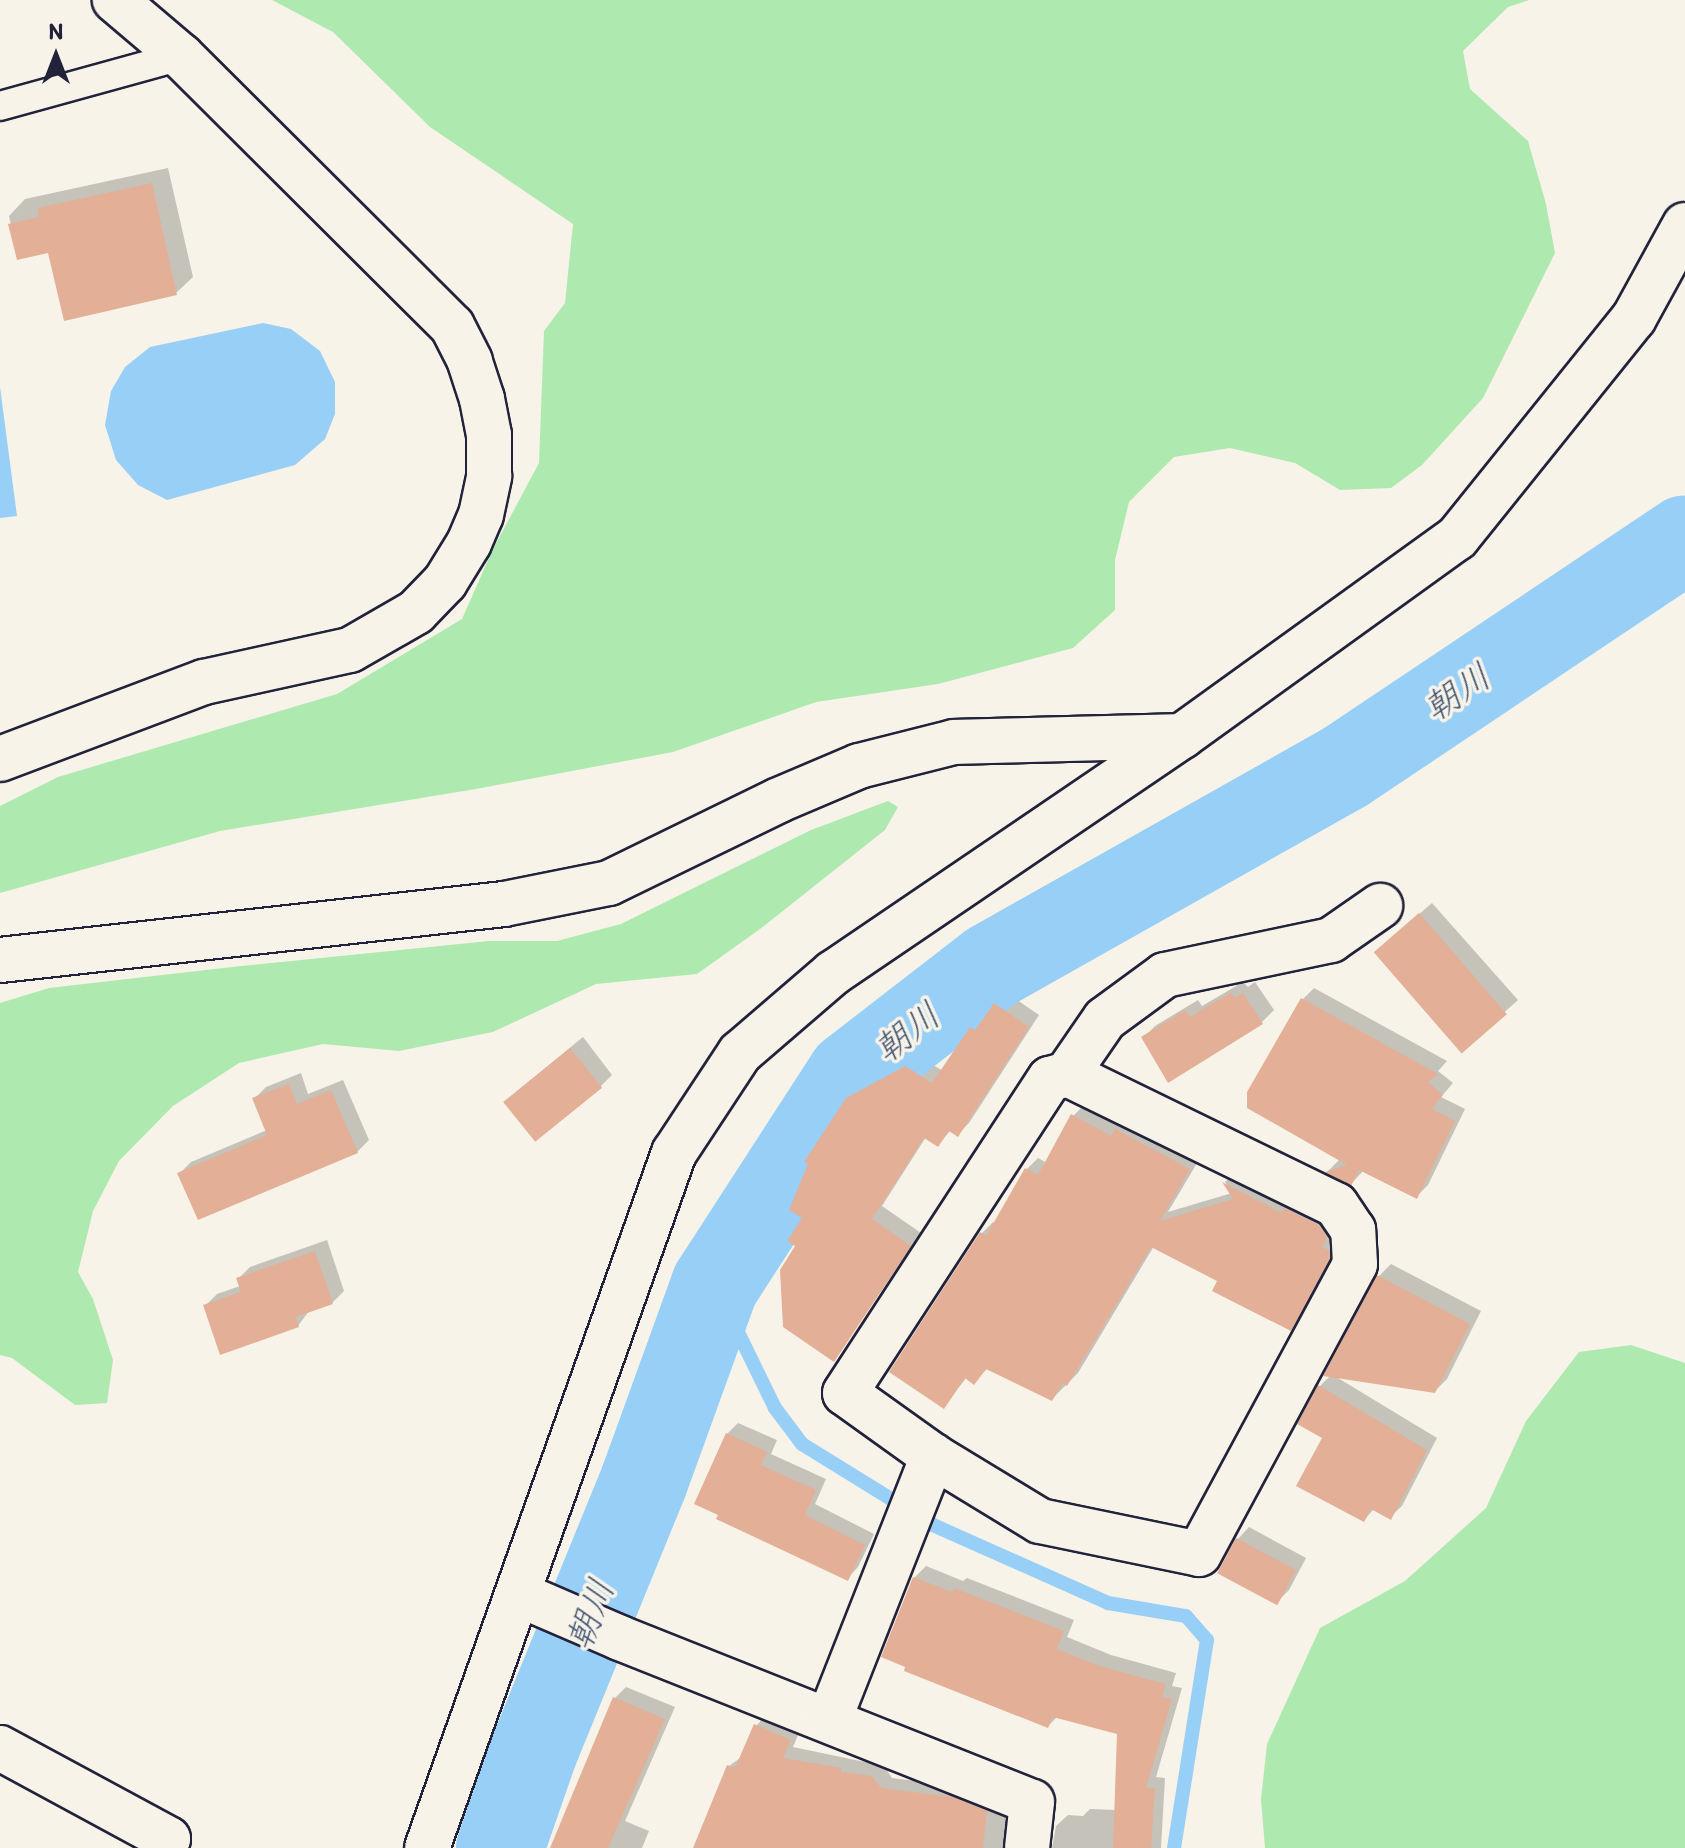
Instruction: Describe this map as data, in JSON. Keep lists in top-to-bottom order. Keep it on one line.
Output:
{"water":["朝川"],"north":"top"}
